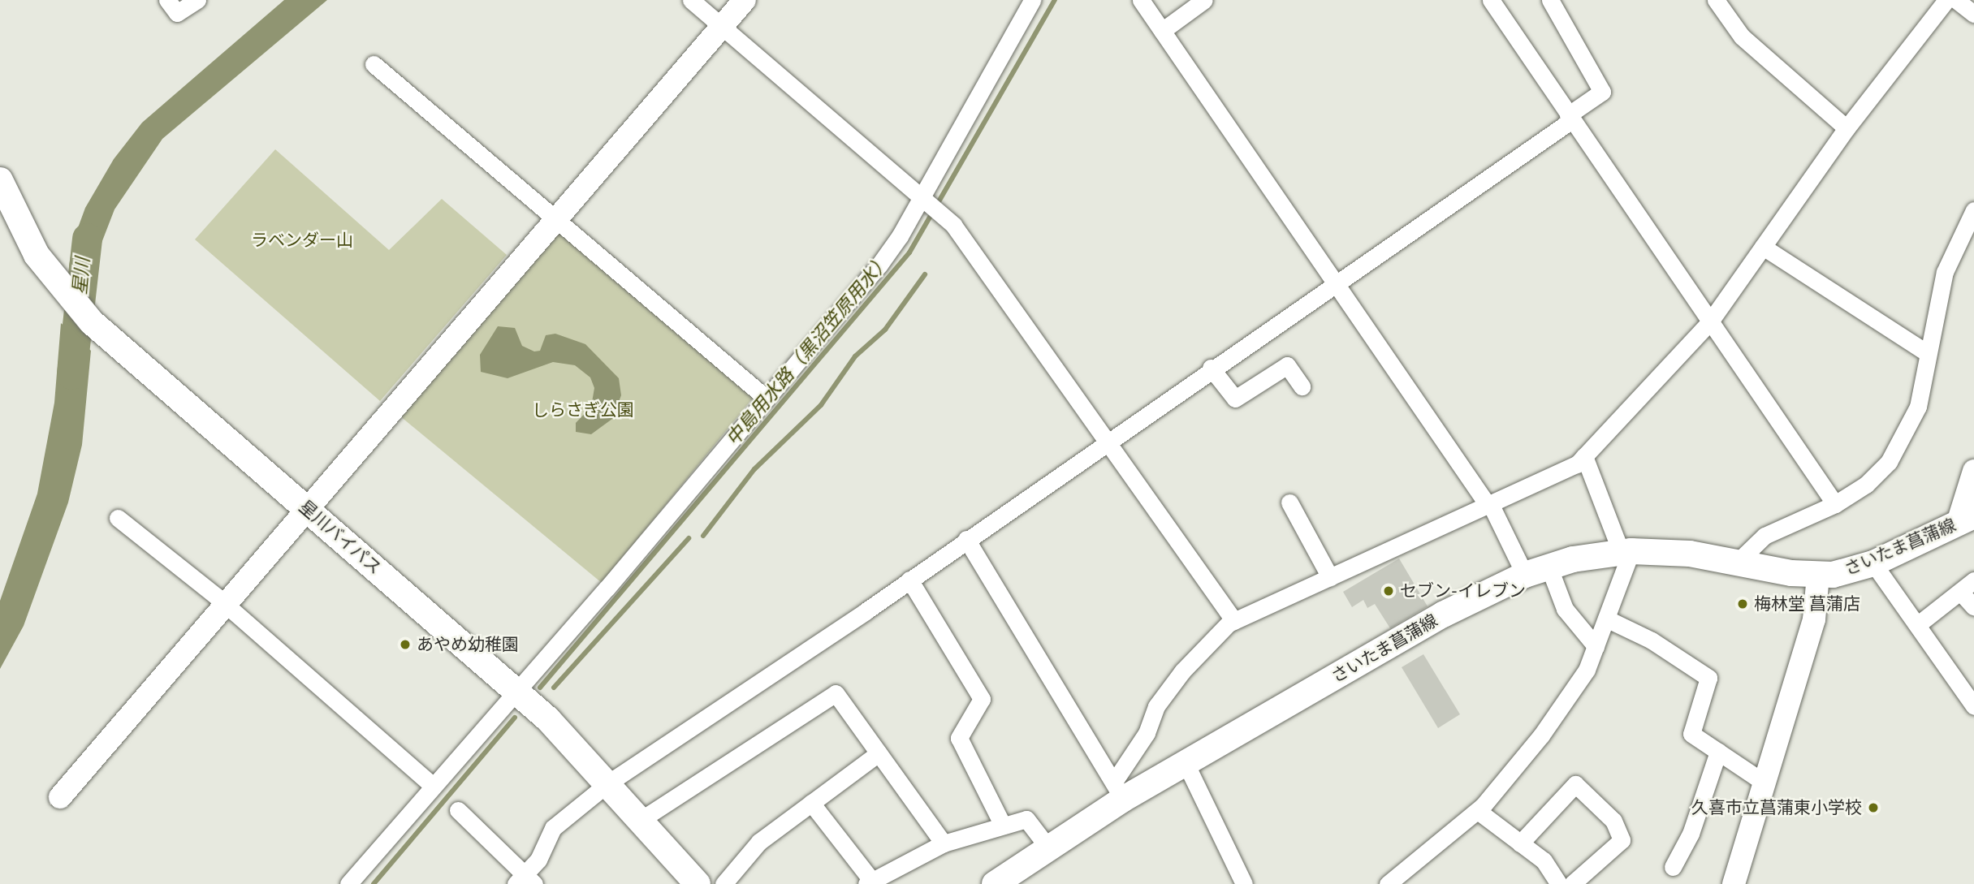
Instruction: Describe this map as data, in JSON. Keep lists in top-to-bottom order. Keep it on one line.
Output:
{"streets":{"main road":["星川バイパス","さいたま菖蒲線"]},"water":["星川","中島用水路（黒沼笠原用水）"],"parks":["ラベンダー山","しらさぎ公園"],"places":["セブン-イレブン","梅林堂 菖蒲店","あやめ幼稚園","久喜市立菖蒲東小学校"]}
